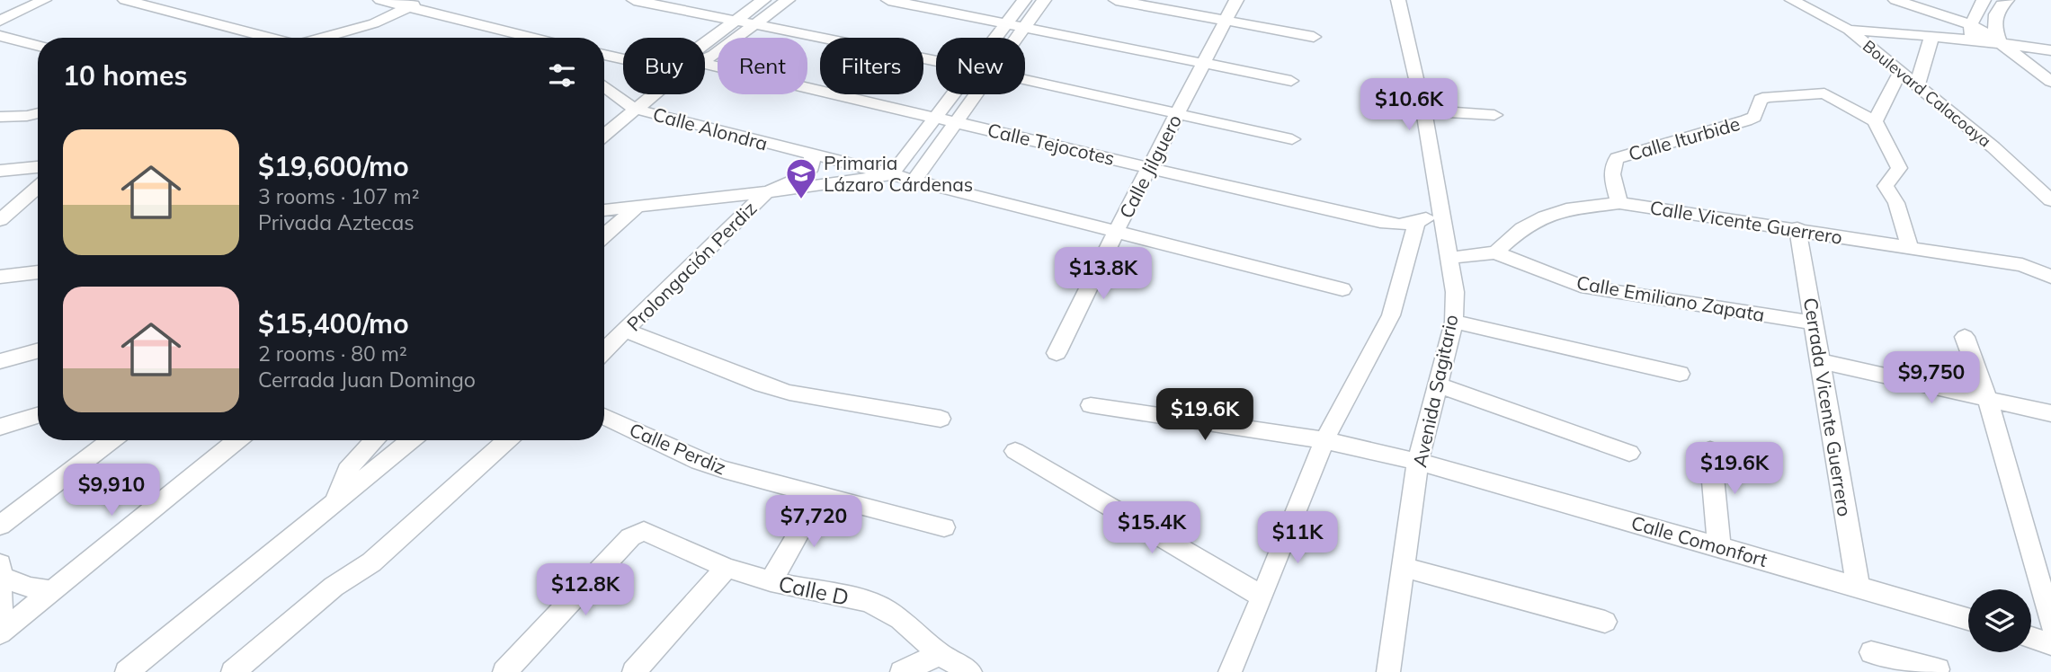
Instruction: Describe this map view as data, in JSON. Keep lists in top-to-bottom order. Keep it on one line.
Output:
{"streets":{"street":["Boulevard Calacoaya","Calle Alondra","Calle Iturbide","Calle Tejocotes","Calle Jilguero","Calle Vicente Guerrero","Prolongación Perdiz","Calle Emiliano Zapata","Avenida Sagitario","Cerrada Vicente Guerrero","Calle Perdiz","Calle Comonfort","Calle D"]},"crossings":[["Calle Alondra","Calle Jilguero"],["Calle Alondra","Prolongación Perdiz"],["Calle Iturbide","Calle Vicente Guerrero"],["Calle Tejocotes","Calle Jilguero"],["Calle Vicente Guerrero","Calle Emiliano Zapata"],["Calle Vicente Guerrero","Cerrada Vicente Guerrero"],["Calle Emiliano Zapata","Cerrada Vicente Guerrero"],["Avenida Sagitario","Calle Comonfort"],["Cerrada Vicente Guerrero","Calle Comonfort"]],"places":{"school or university":["Primaria Lázaro Cárdenas"]},"page":{"chip":["Buy","Rent","Filters","New"],"heading":"10 homes","price":["$10.6K","$13.8K","$9,750","$19.6K","$19.6K","$9,910","$7,720","$15.4K","$11K","$12.8K"],"list":[{"name":"$19,600/mo","note":"3 rooms · 107 m² · Privada Aztecas"},{"name":"$15,400/mo","note":"2 rooms · 80 m² · Cerrada Juan Domingo"}]}}
